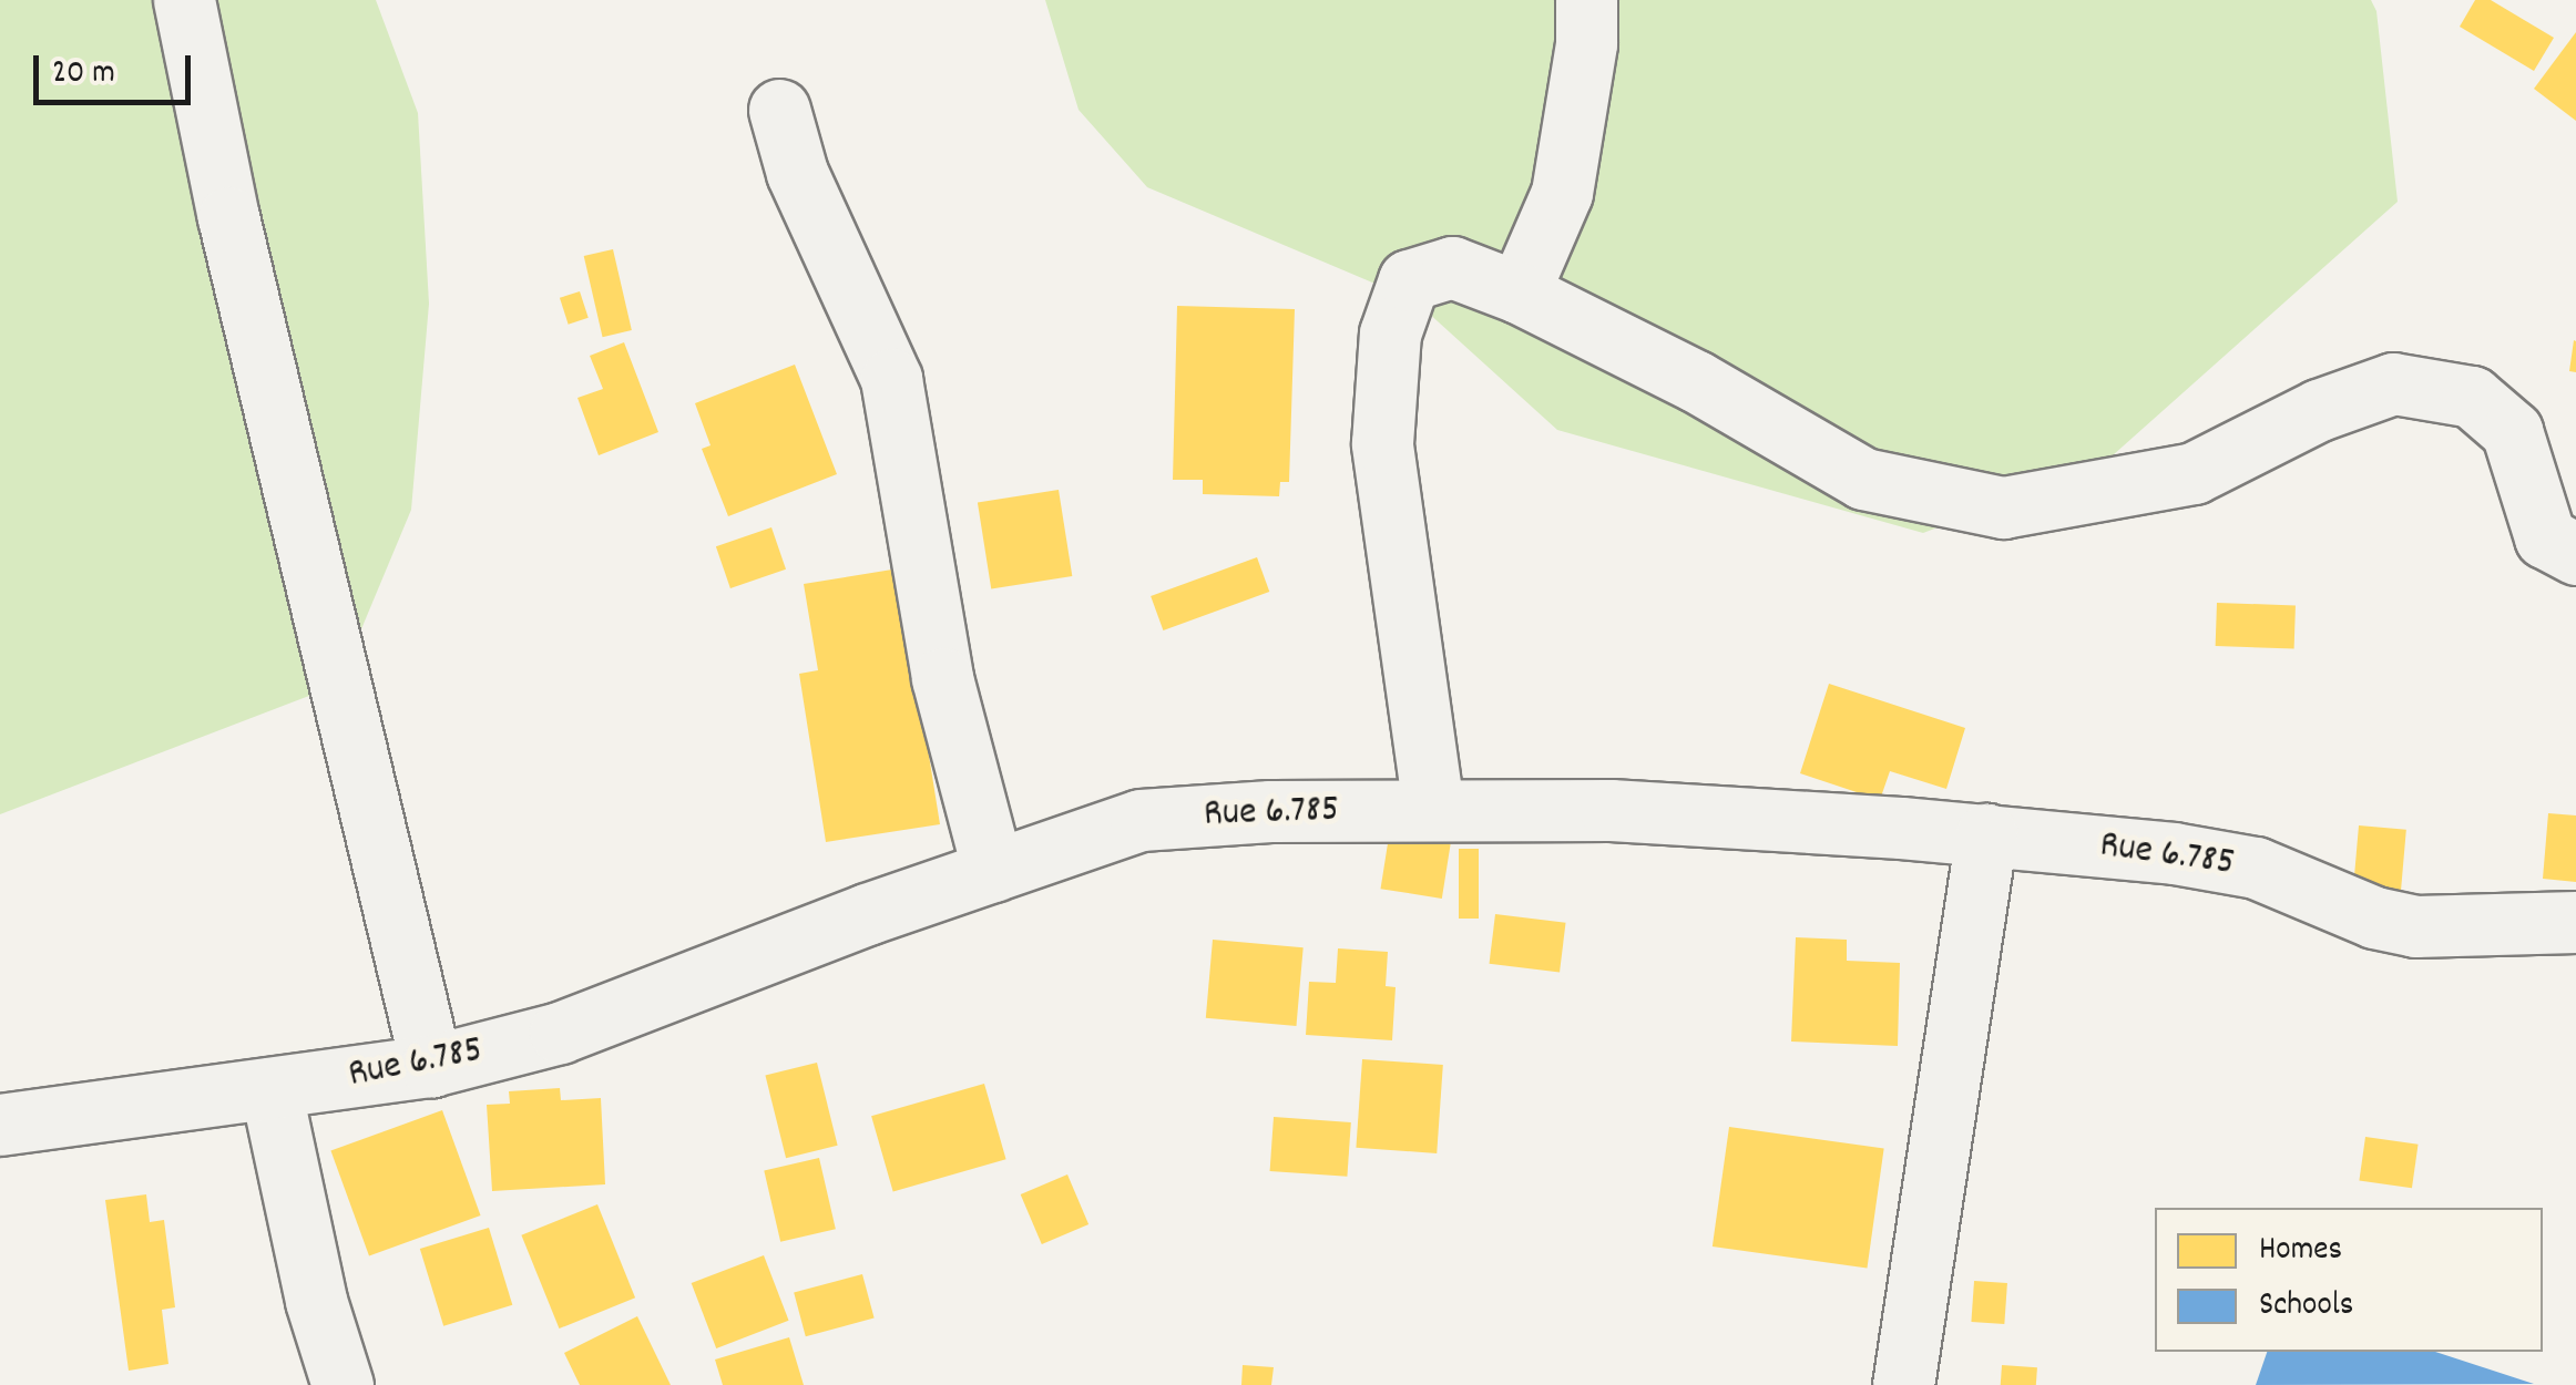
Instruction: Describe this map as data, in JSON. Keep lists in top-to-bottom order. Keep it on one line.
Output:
{"streets":{"street":["Rue 6.785"]},"legend":["Homes","Schools"],"scale_bar":"20 m"}
